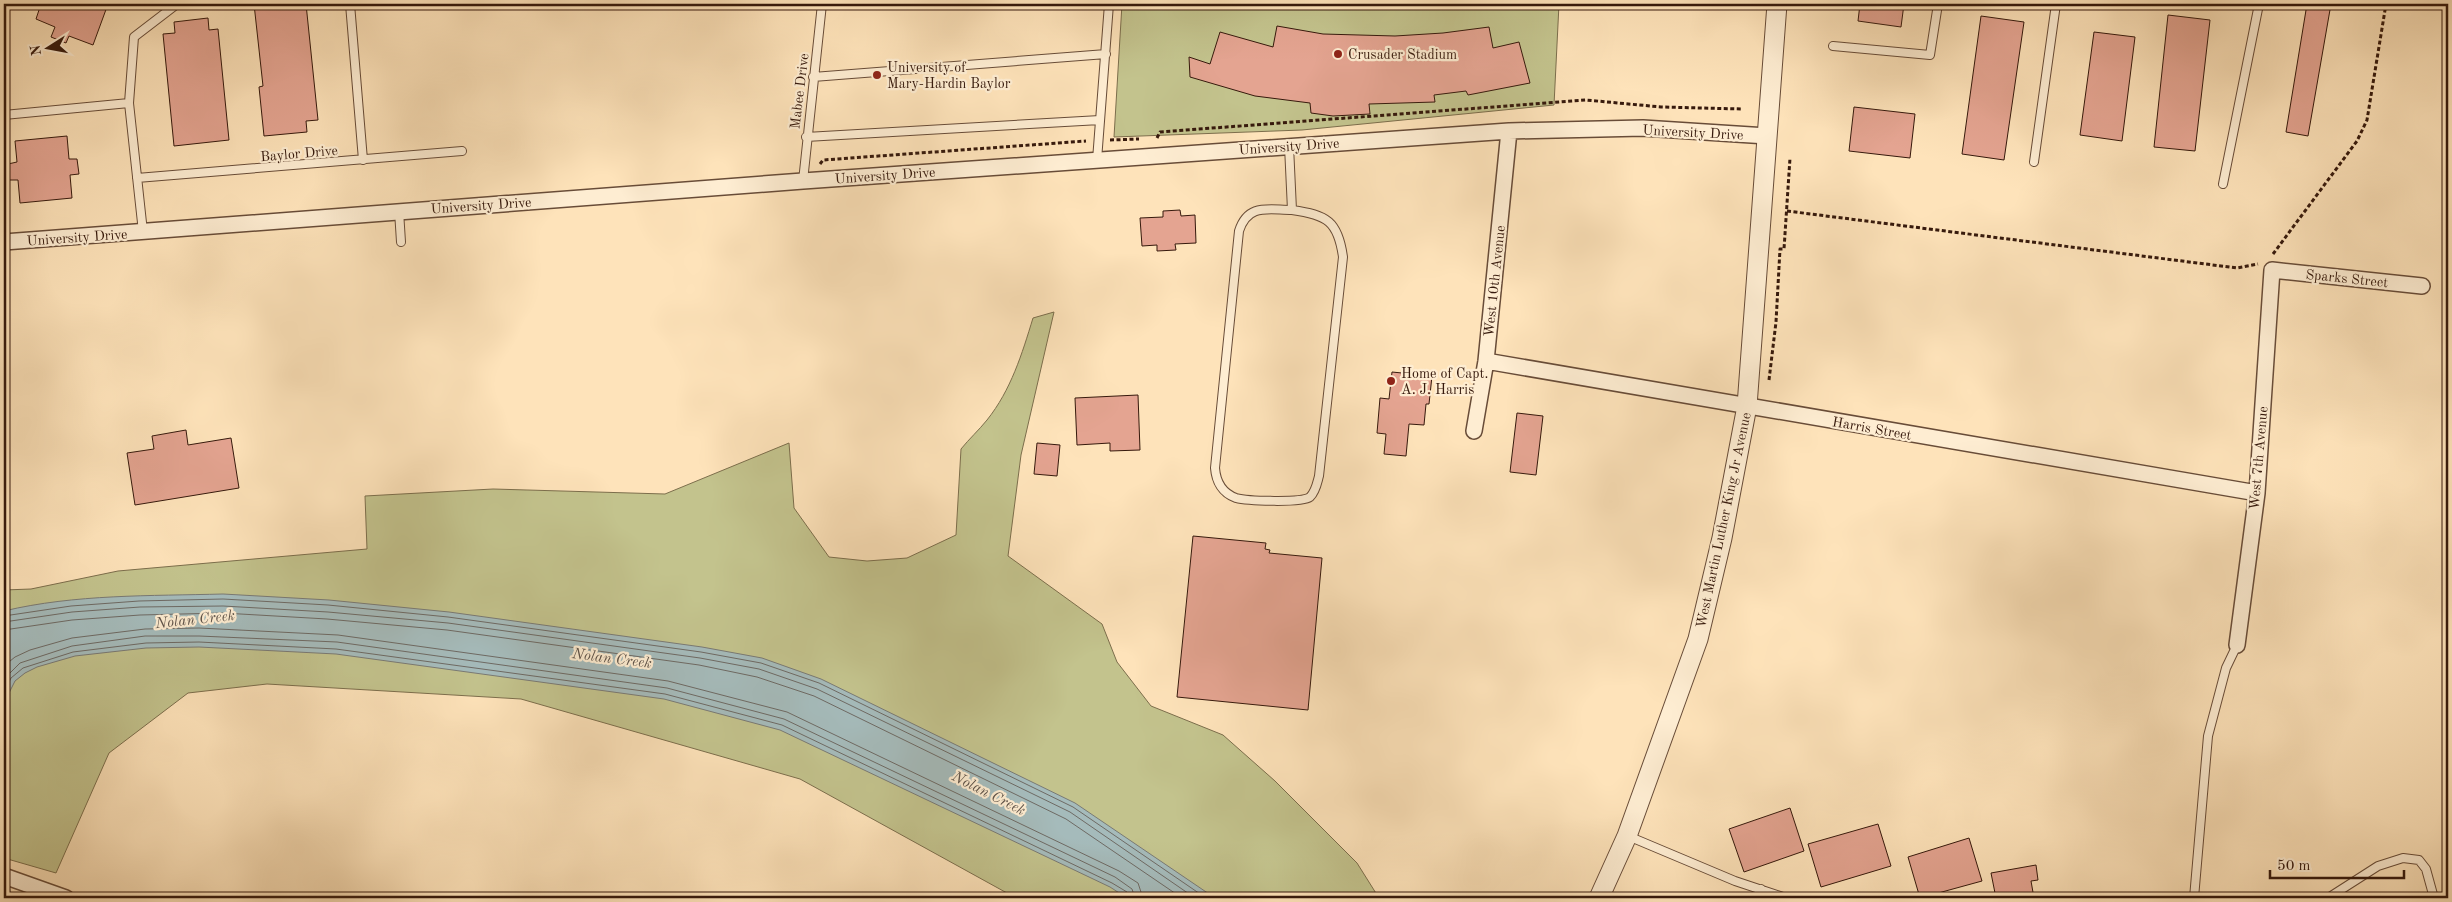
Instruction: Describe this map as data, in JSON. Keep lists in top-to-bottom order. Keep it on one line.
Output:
{"streets":{"street":["University Drive","Sparks Street","West 10th Avenue","Harris Street","West 7th Avenue","West Martin Luther King Jr Avenue"],"lane":["Mabee Drive","Baylor Drive"]},"crossings":[["Mabee Drive","University Drive"],["University Drive","West 10th Avenue"],["University Drive","West Martin Luther King Jr Avenue"],["Sparks Street","West 7th Avenue"],["West 10th Avenue","Harris Street"],["Harris Street","West 7th Avenue"],["Harris Street","West Martin Luther King Jr Avenue"]],"water":["Nolan Creek"],"places":["Crusader Stadium","University of Mary-Hardin Baylor","Home of Capt. A. J. Harris"],"scale_bar":"50 m","north":"left"}
